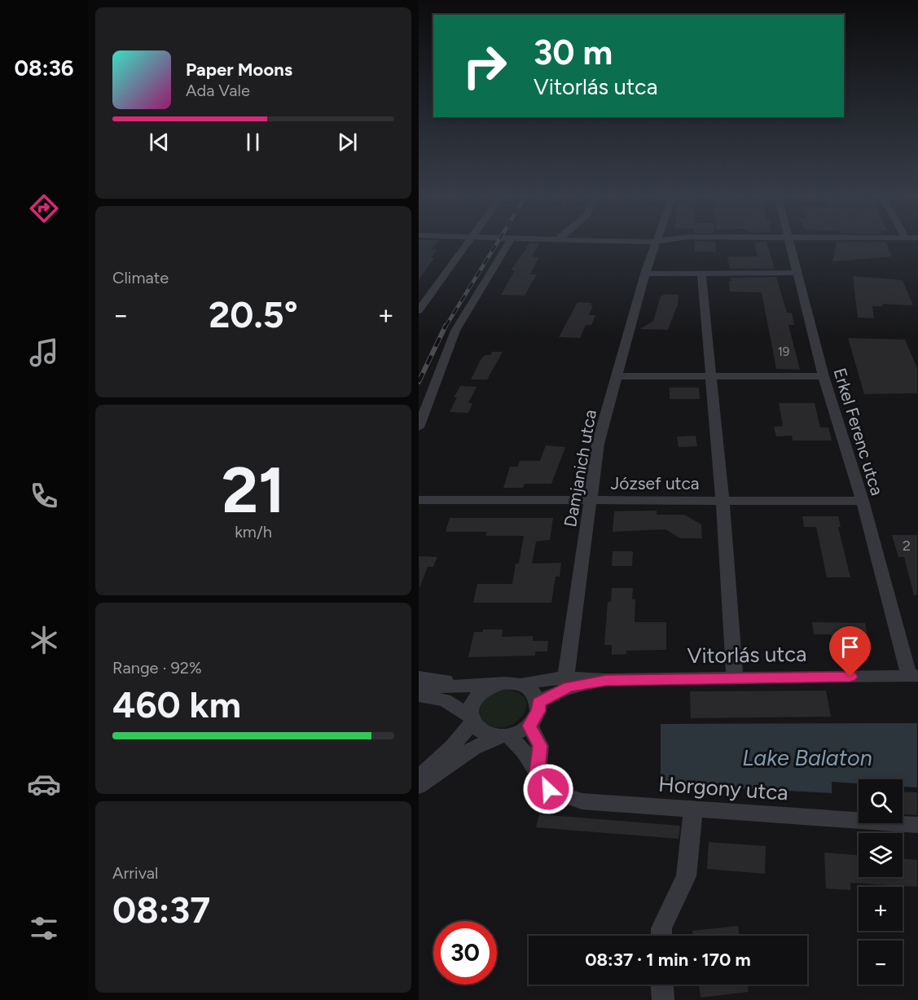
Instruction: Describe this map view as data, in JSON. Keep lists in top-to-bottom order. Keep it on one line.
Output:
{"streets":{"street":["Erkel Ferenc utca","Damjanich utca","József utca","Vitorlás utca","Horgony utca"]},"crossings":[["Erkel Ferenc utca","József utca"],["Erkel Ferenc utca","Vitorlás utca"],["Damjanich utca","József utca"],["Damjanich utca","Vitorlás utca"],["Vitorlás utca","Horgony utca"]],"water":["Lake Balaton"],"house_numbers":["19","2"],"page":{"tabs":"08:36","turn":["30 m","Vitorlás utca"],"song":["Paper Moons","Ada Vale"],"tile":["Climate",["21","km/h"],["Range · 92%","460 km"],["Arrival","08:37"]],"heat":["−","20.5°","+"],"map_buttons":["+","−"],"limit":"30","trip":"08:37 · 1 min · 170 m"}}
